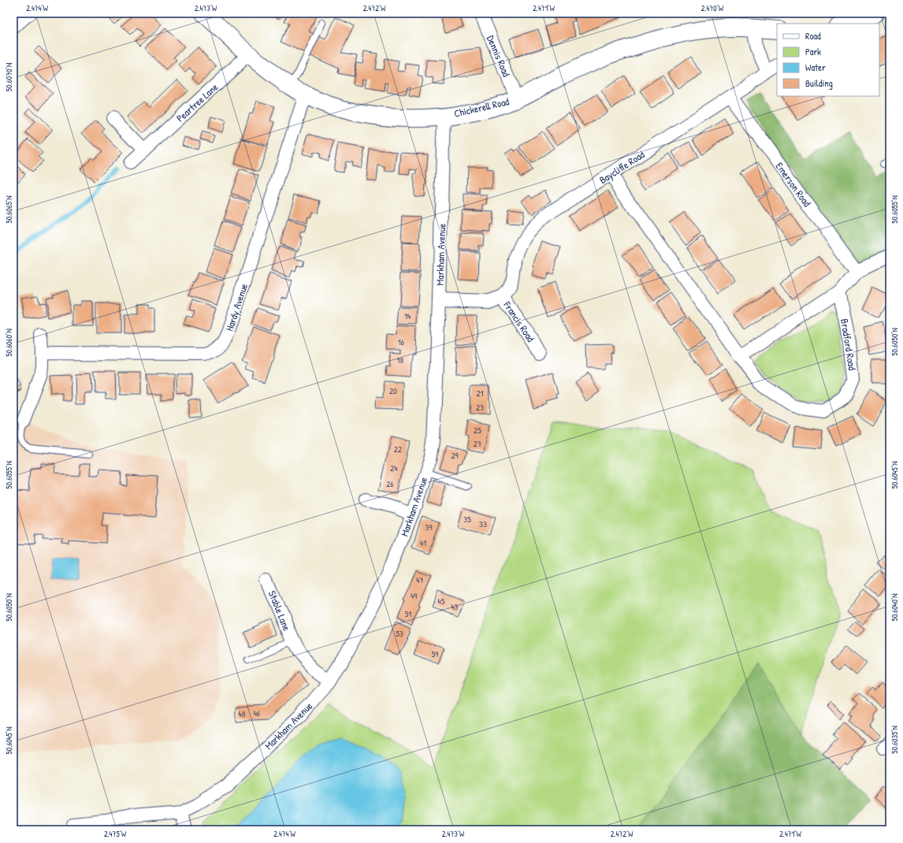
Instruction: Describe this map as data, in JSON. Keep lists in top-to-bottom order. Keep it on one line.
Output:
{"streets":{"main road":["Chickerell Road"],"street":["Dennis Road","Peartree Lane","Baycliffe Road","Emerson Road","Markham Avenue","Hardy Avenue","Francis Road","Bradford Road","Stable Lane"]},"crossings":[["Dennis Road","Chickerell Road"],["Peartree Lane","Chickerell Road"],["Chickerell Road","Markham Avenue"],["Chickerell Road","Hardy Avenue"],["Baycliffe Road","Emerson Road"],["Baycliffe Road","Francis Road"],["Baycliffe Road","Bradford Road"],["Markham Avenue","Francis Road"],["Markham Avenue","Stable Lane"]],"house_numbers":["14","16","18","20","21","23","25","27","22","29","24","26","35","33","39","41","47","49","45","43","51","53","59","46","48"],"legend":["Road","Park","Water","Building"],"coordinates":["2.474°W","2.473°W","2.472°W","2.471°W","2.470°W","50.6070°N","50.6055°N","50.6065°N","50.6050°N","50.6060°N","50.6045°N","50.6040°N","50.6035°N","2.475°W"]}
